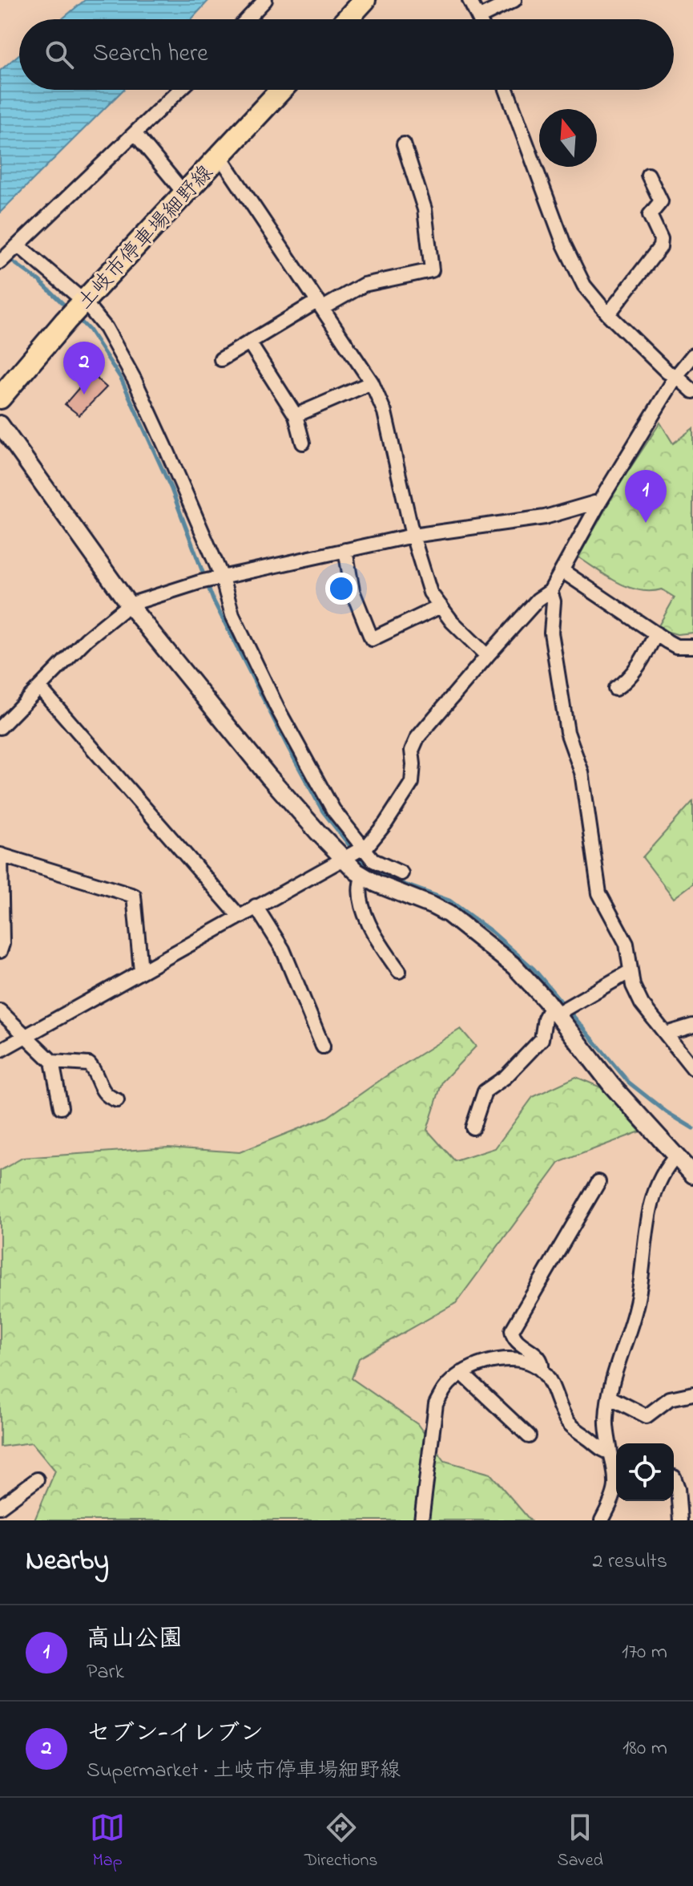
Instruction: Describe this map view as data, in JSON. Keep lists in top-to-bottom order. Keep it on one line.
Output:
{"streets":{"main road":["土岐市停車場細野線"]},"north":"top","page":{"search":"Search here","pins":["2","1"],"heading":["Nearby","2 results"],"list":[{"mark":"1","name":"高山公園","note":"Park","value":"170 m"},{"mark":"2","name":"セブン-イレブン","note":"Supermarket · 土岐市停車場細野線","value":"180 m"}],"nav":["Map","Directions","Saved"]}}
